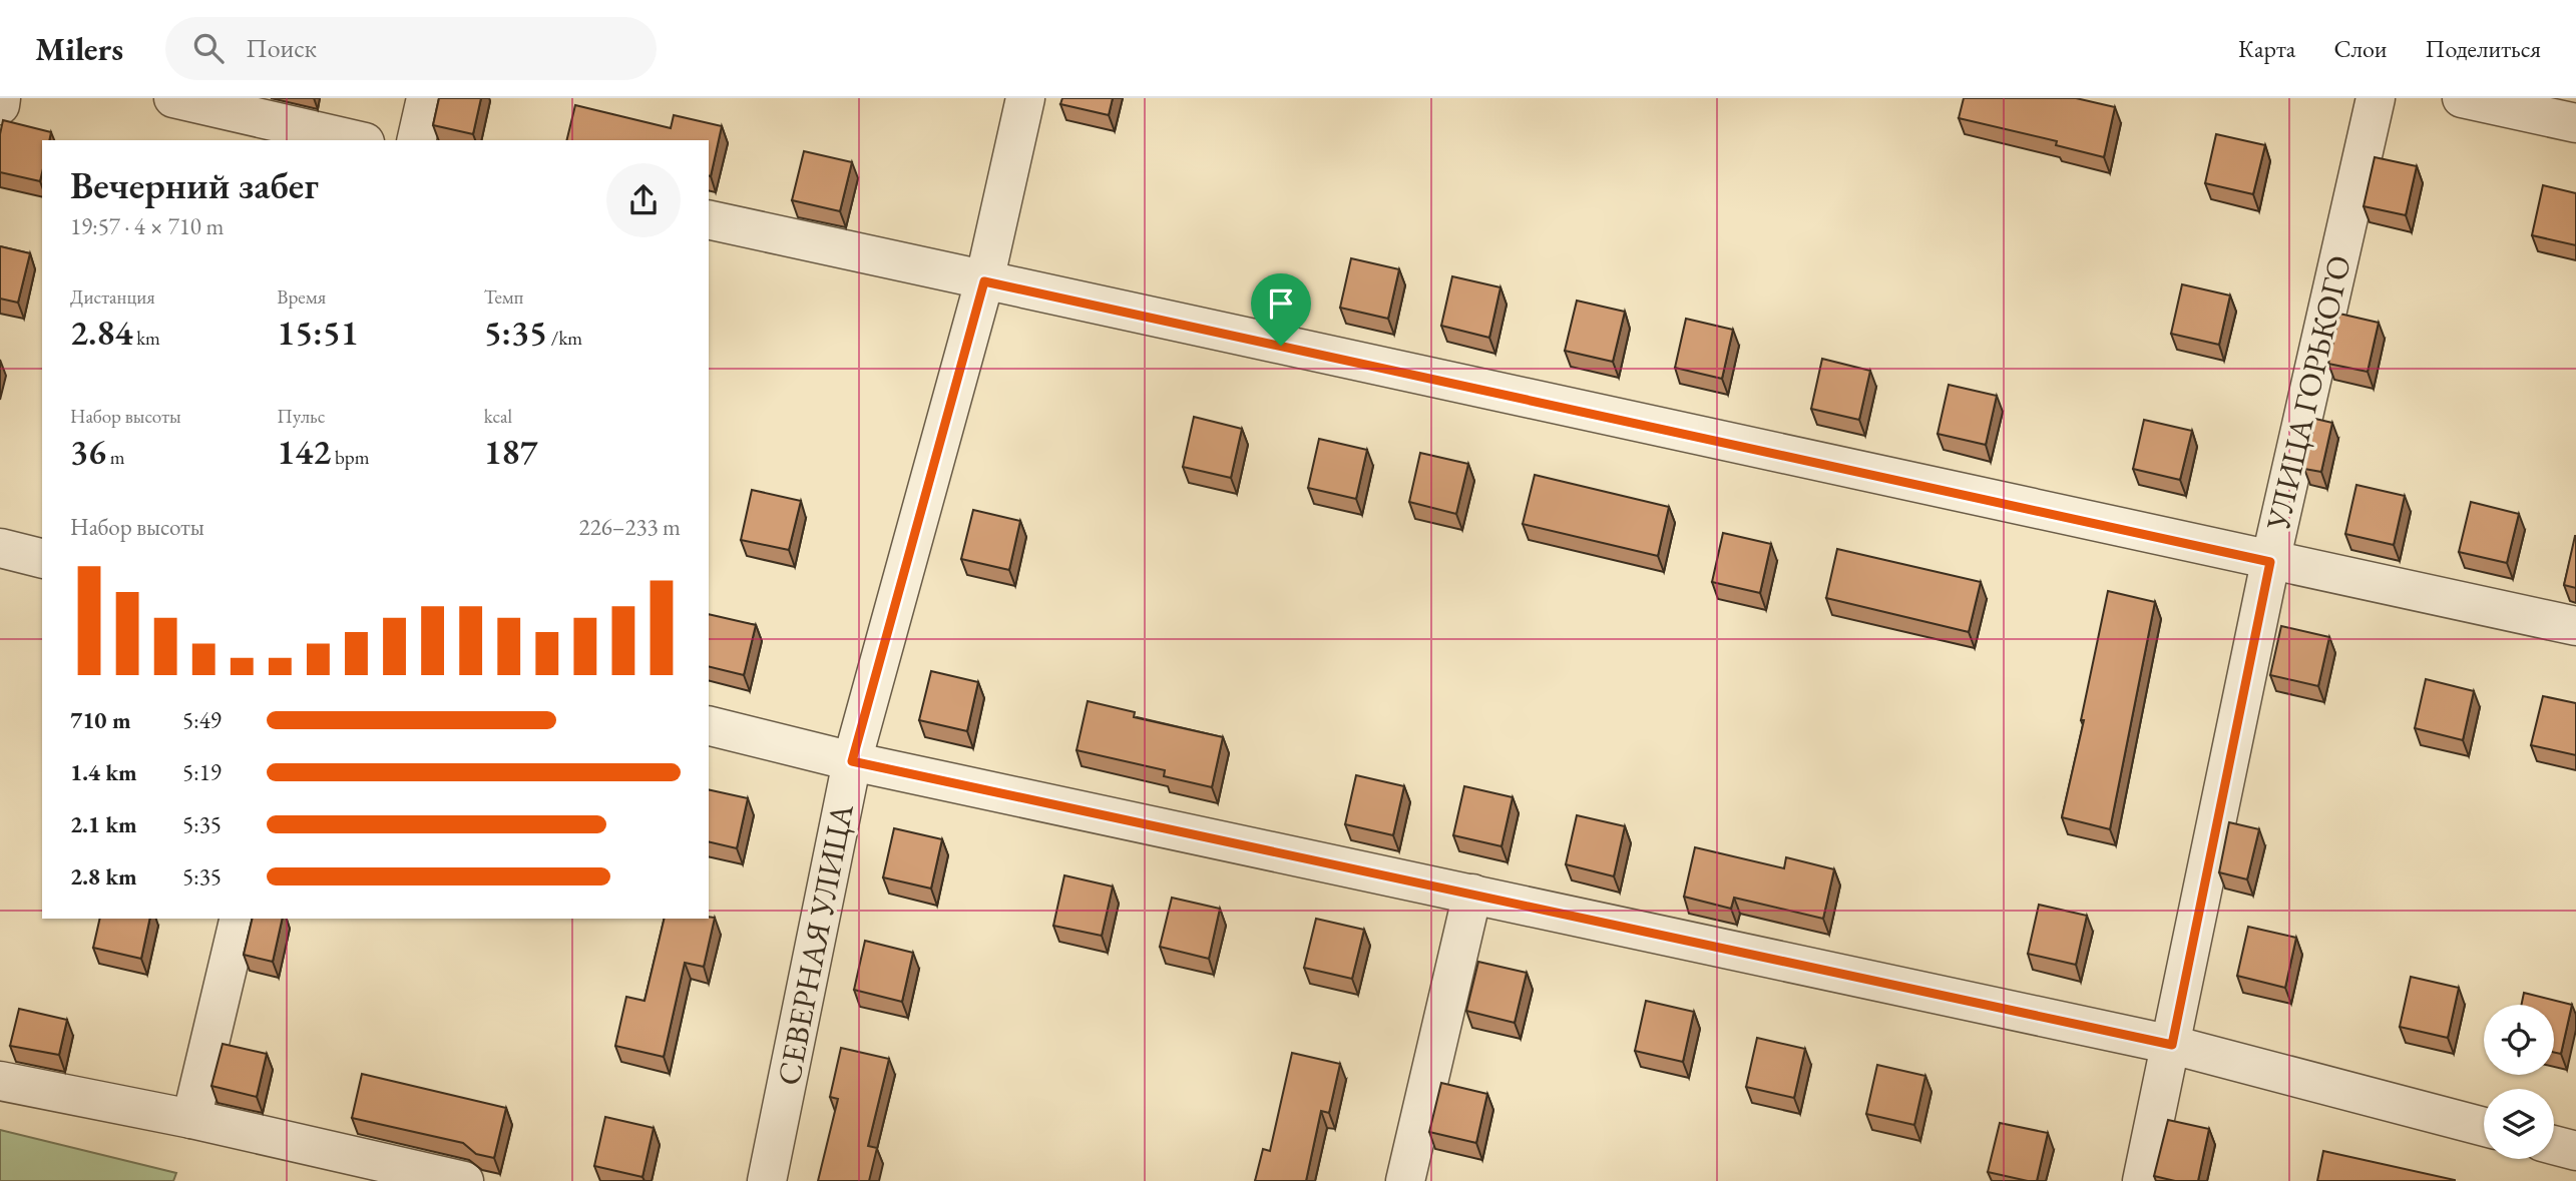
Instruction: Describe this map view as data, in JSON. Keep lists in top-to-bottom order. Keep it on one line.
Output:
{"streets":{"street":["УЛИЦА ГОРЬКОГО","СЕВЕРНАЯ УЛИЦА"]},"page":{"header":"Milers","search":"Поиск","nav":["Карта","Слои","Поделиться"],"heading":["Вечерний забег","19:57 · 4 × 710 m"],"stats":[["Дистанция","2.84 km"],["Время","15:51"],["Темп","5:35 /km"],["Набор высоты","36 m"],["Пульс","142 bpm"],["kcal","187"]],"chart":["Набор высоты","226–233 m"],"list":[{"name":"710 m","note":"5:49"},{"name":"1.4 km","note":"5:19"},{"name":"2.1 km","note":"5:35"},{"name":"2.8 km","note":"5:35"}]}}
